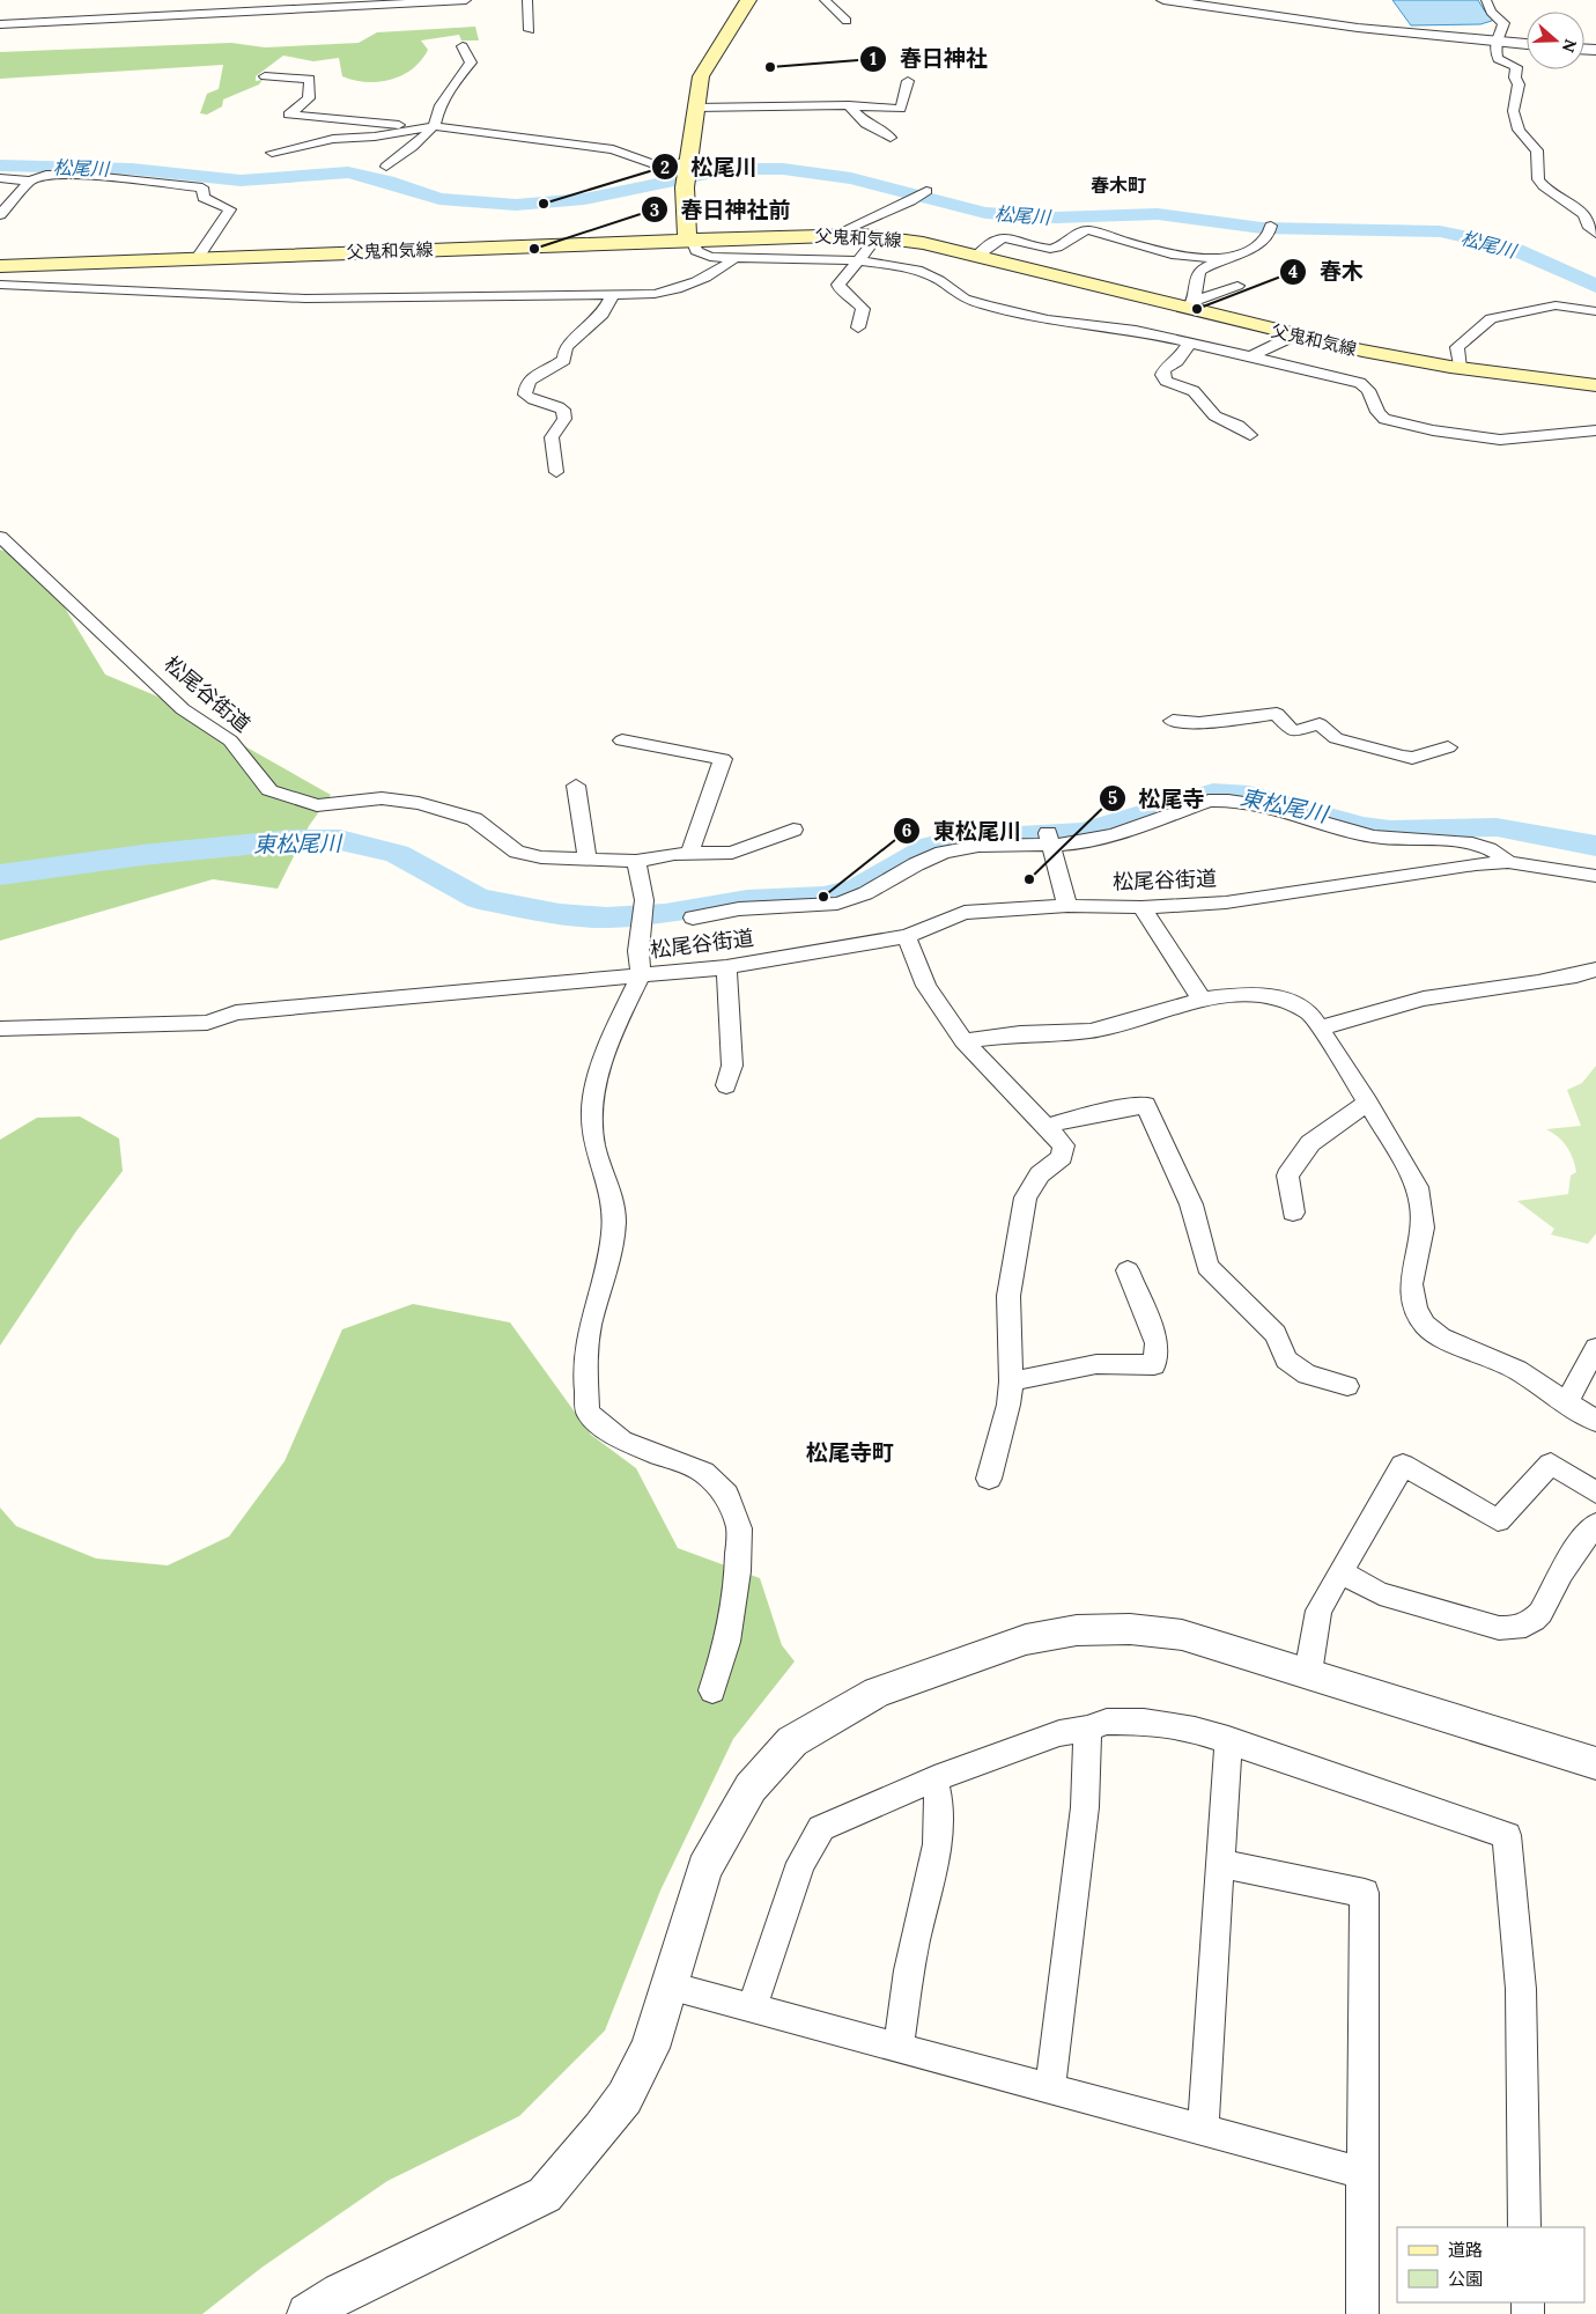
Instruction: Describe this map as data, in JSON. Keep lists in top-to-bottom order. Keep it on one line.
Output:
{"streets":{"main road":["父鬼和気線"],"street":["松尾谷街道"]},"districts":["春木町","松尾寺町"],"water":["松尾川","東松尾川"],"places":["春日神社","松尾川","春日神社前","春木","松尾寺","東松尾川"],"legend":["道路","公園"],"north":"right"}
